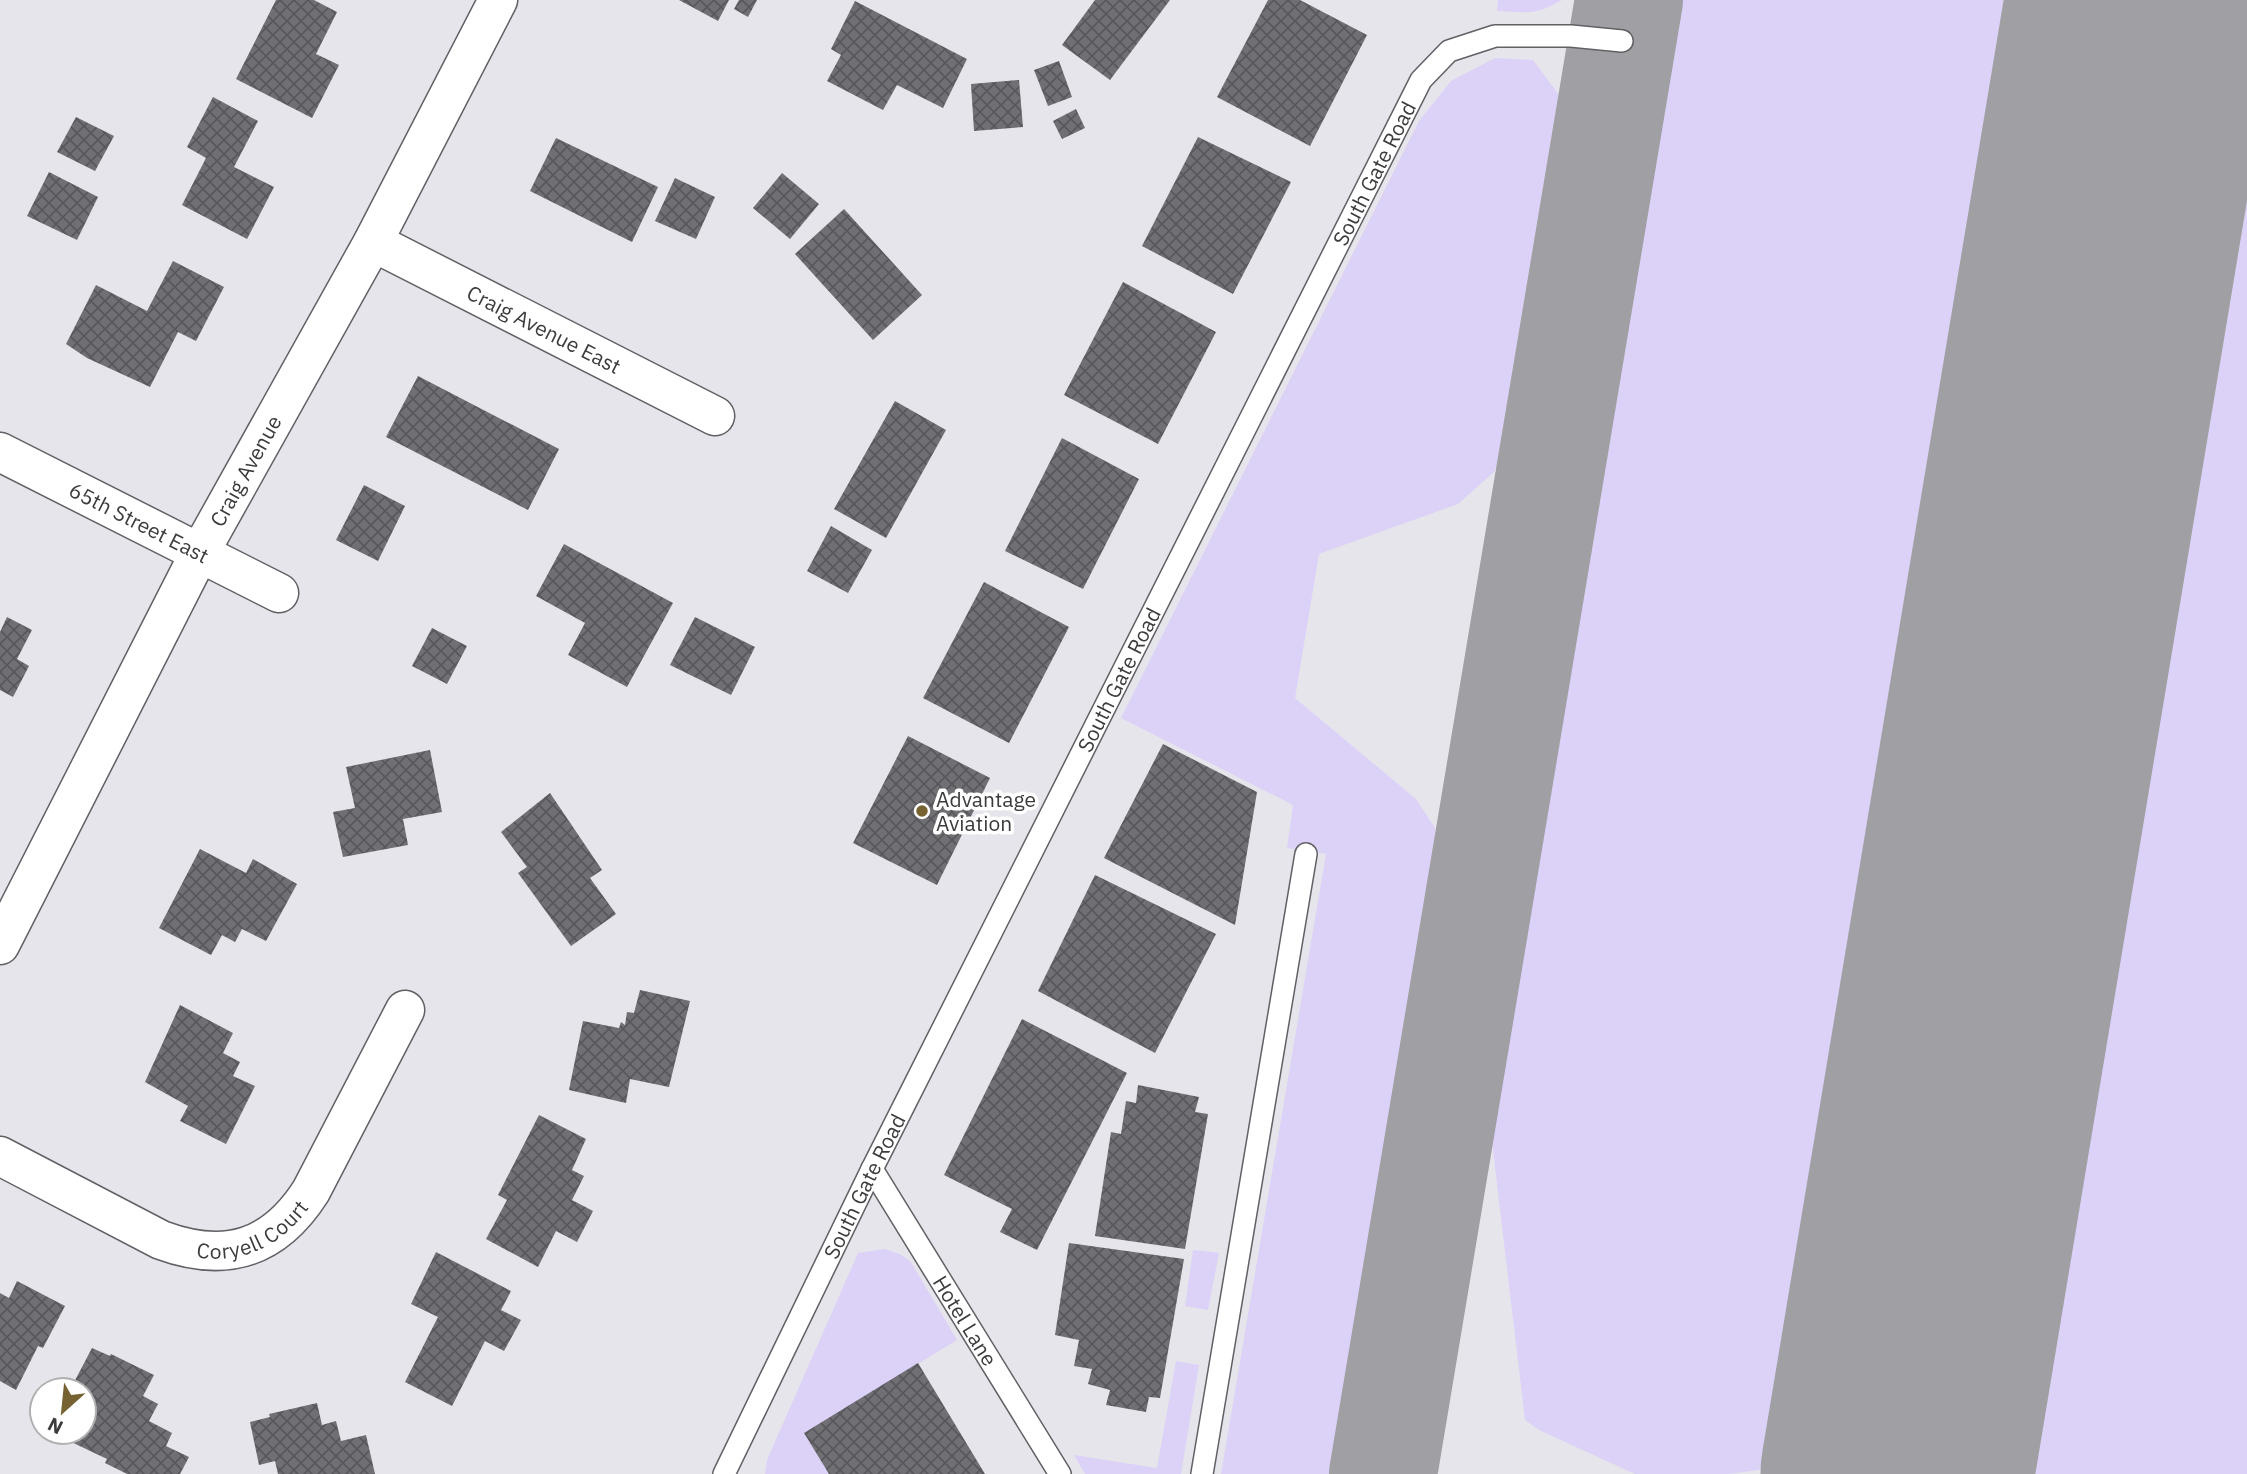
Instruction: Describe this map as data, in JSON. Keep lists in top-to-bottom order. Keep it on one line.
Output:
{"streets":{"street":["Craig Avenue East","Craig Avenue","65th Street East","Coryell Court"],"lane":["South Gate Road","Hotel Lane"]},"crossings":[["South Gate Road","Hotel Lane"],["Craig Avenue East","Craig Avenue"],["Craig Avenue","65th Street East"]],"places":["Advantage Aviation"],"north":"bottom left"}
